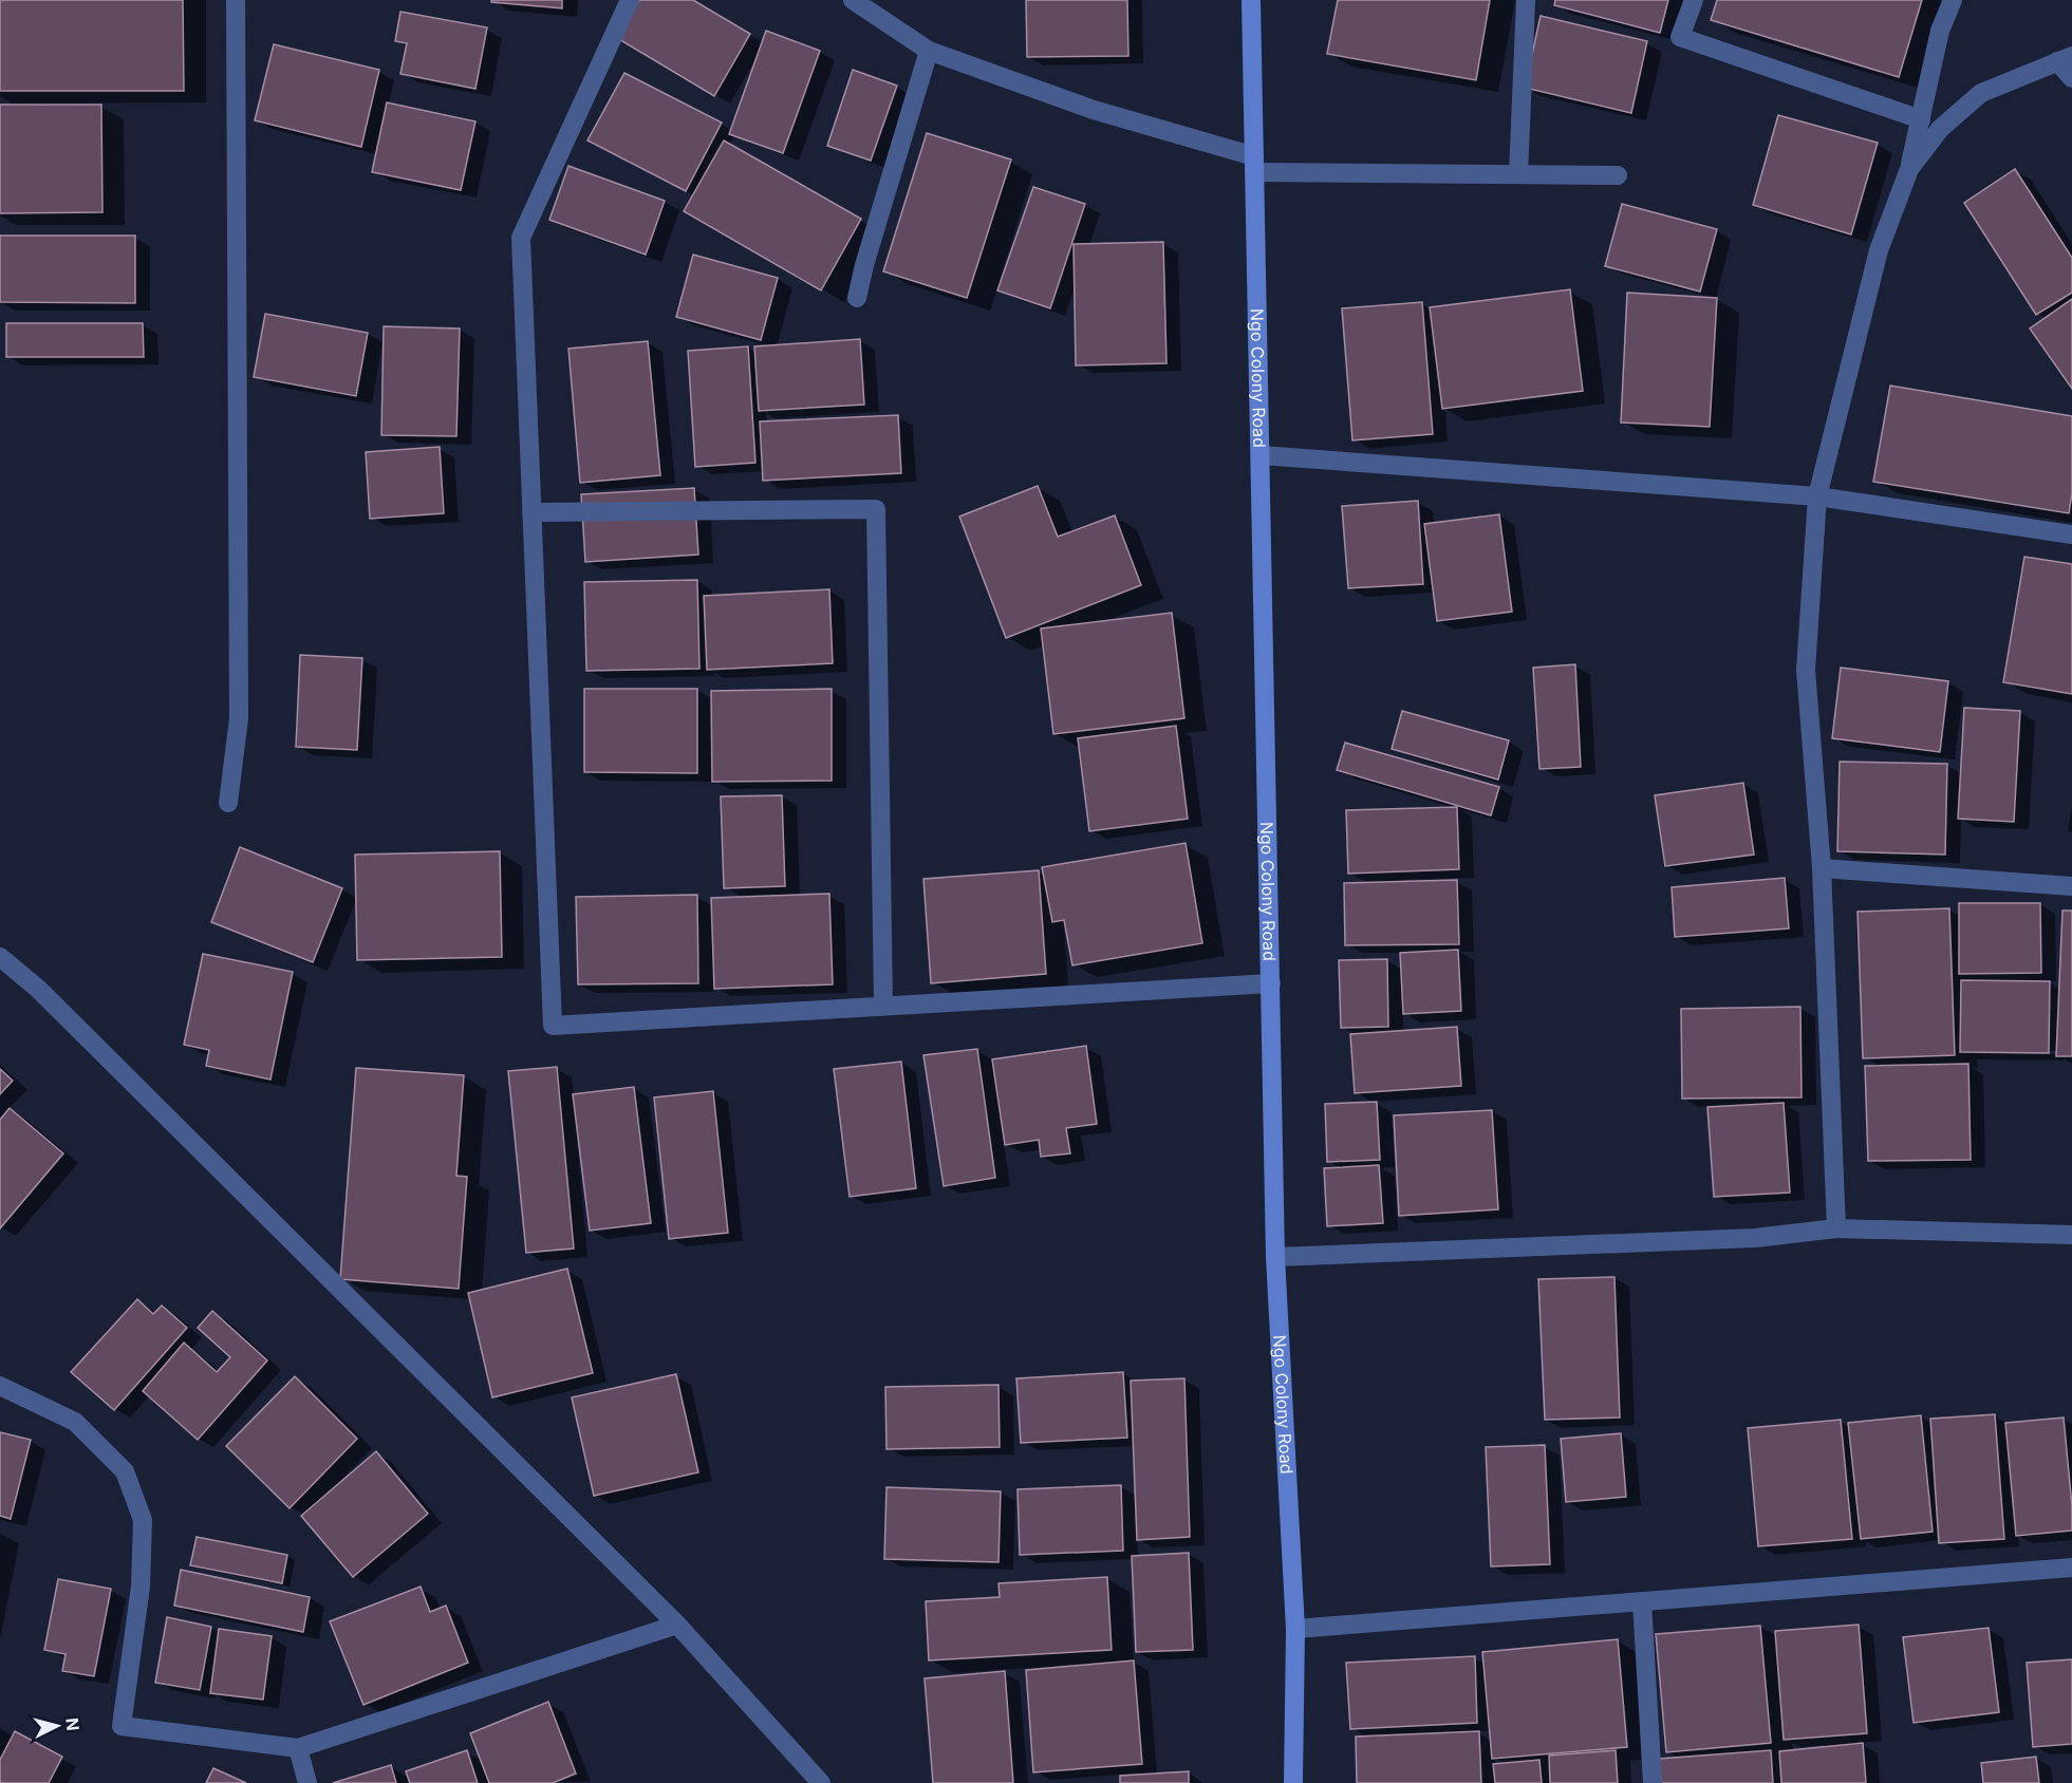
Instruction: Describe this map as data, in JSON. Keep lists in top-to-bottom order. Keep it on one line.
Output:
{"streets":{"street":["Ngo Colony Road"]},"north":"right"}
